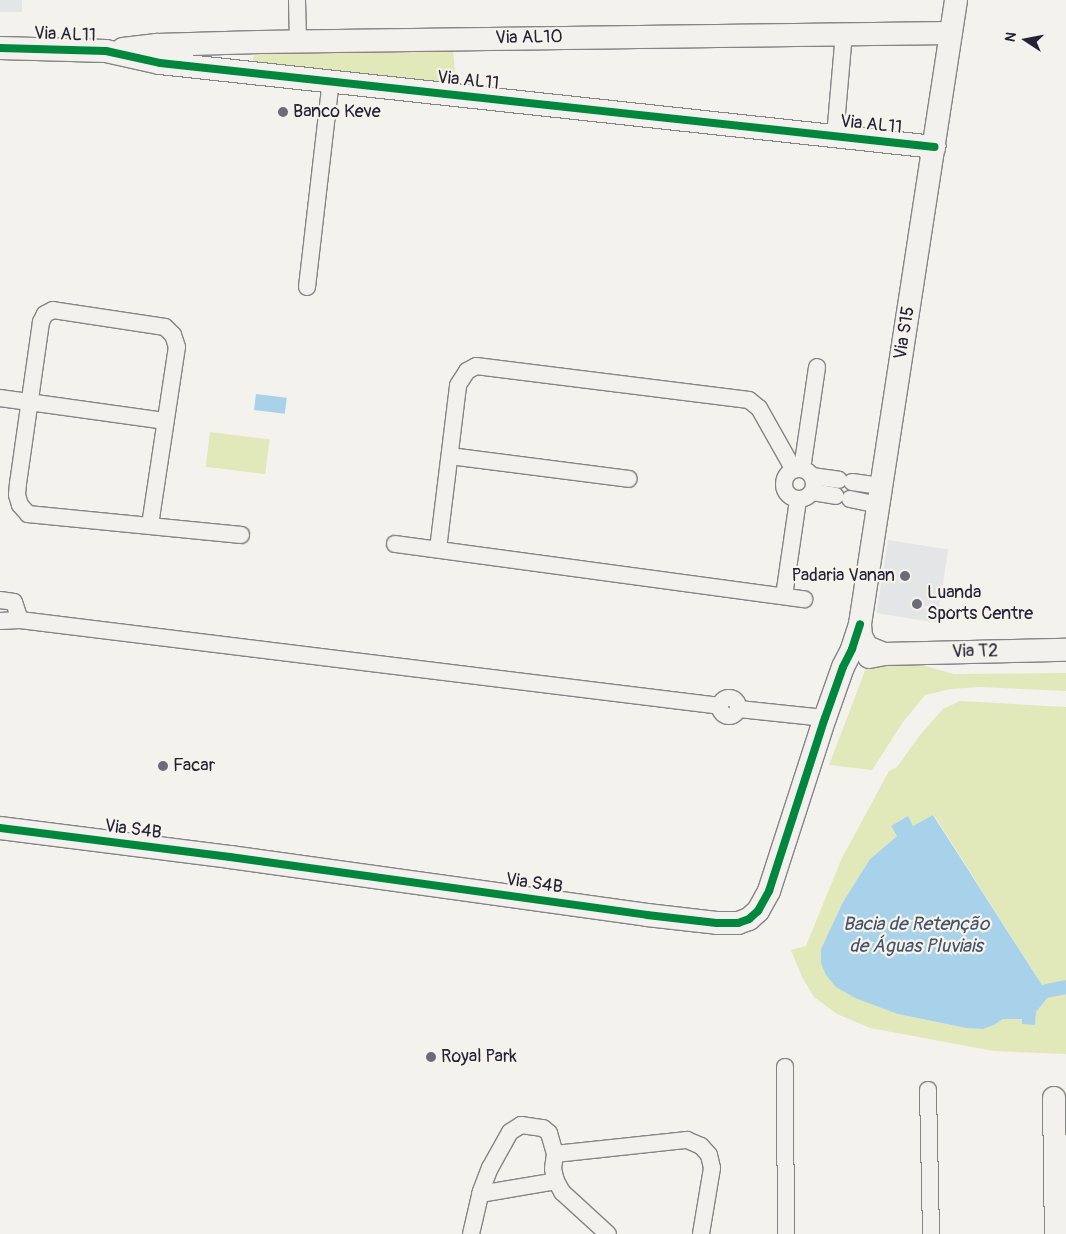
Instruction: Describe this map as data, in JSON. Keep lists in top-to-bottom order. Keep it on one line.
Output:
{"streets":{"street":["Via AL11","Via AL10","Via S15","Via T2","Via S4B"]},"crossings":[["Via AL11","Via AL10"],["Via AL11","Via S15"],["Via AL10","Via S15"],["Via S15","Via T2"],["Via S15","Via S4B"],["Via T2","Via S4B"]],"water":["Bacia de Retenção de Águas Pluviais"],"places":["Banco Keve","Padaria Vanan","Luanda Sports Centre","Facar","Royal Park"],"north":"left"}
